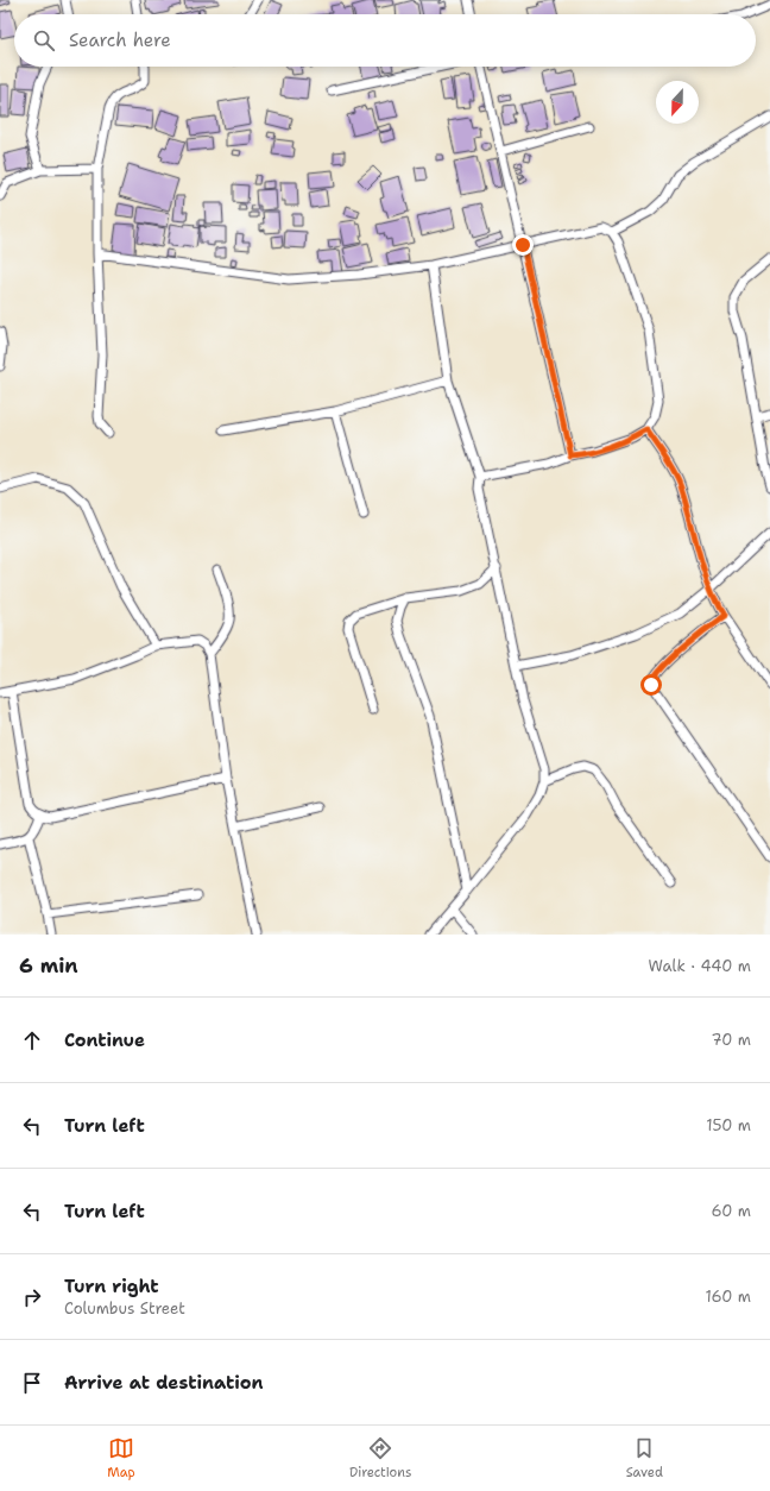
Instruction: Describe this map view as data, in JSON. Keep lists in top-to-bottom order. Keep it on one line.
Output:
{"north":"bottom","page":{"search":"Search here","heading":["6 min","Walk · 440 m"],"list":[["Continue","70 m"],["Turn left","150 m"],["Turn left","60 m"],["Turn right","Columbus Street","160 m"],"Arrive at destination"],"nav":["Map","Directions","Saved"]}}
